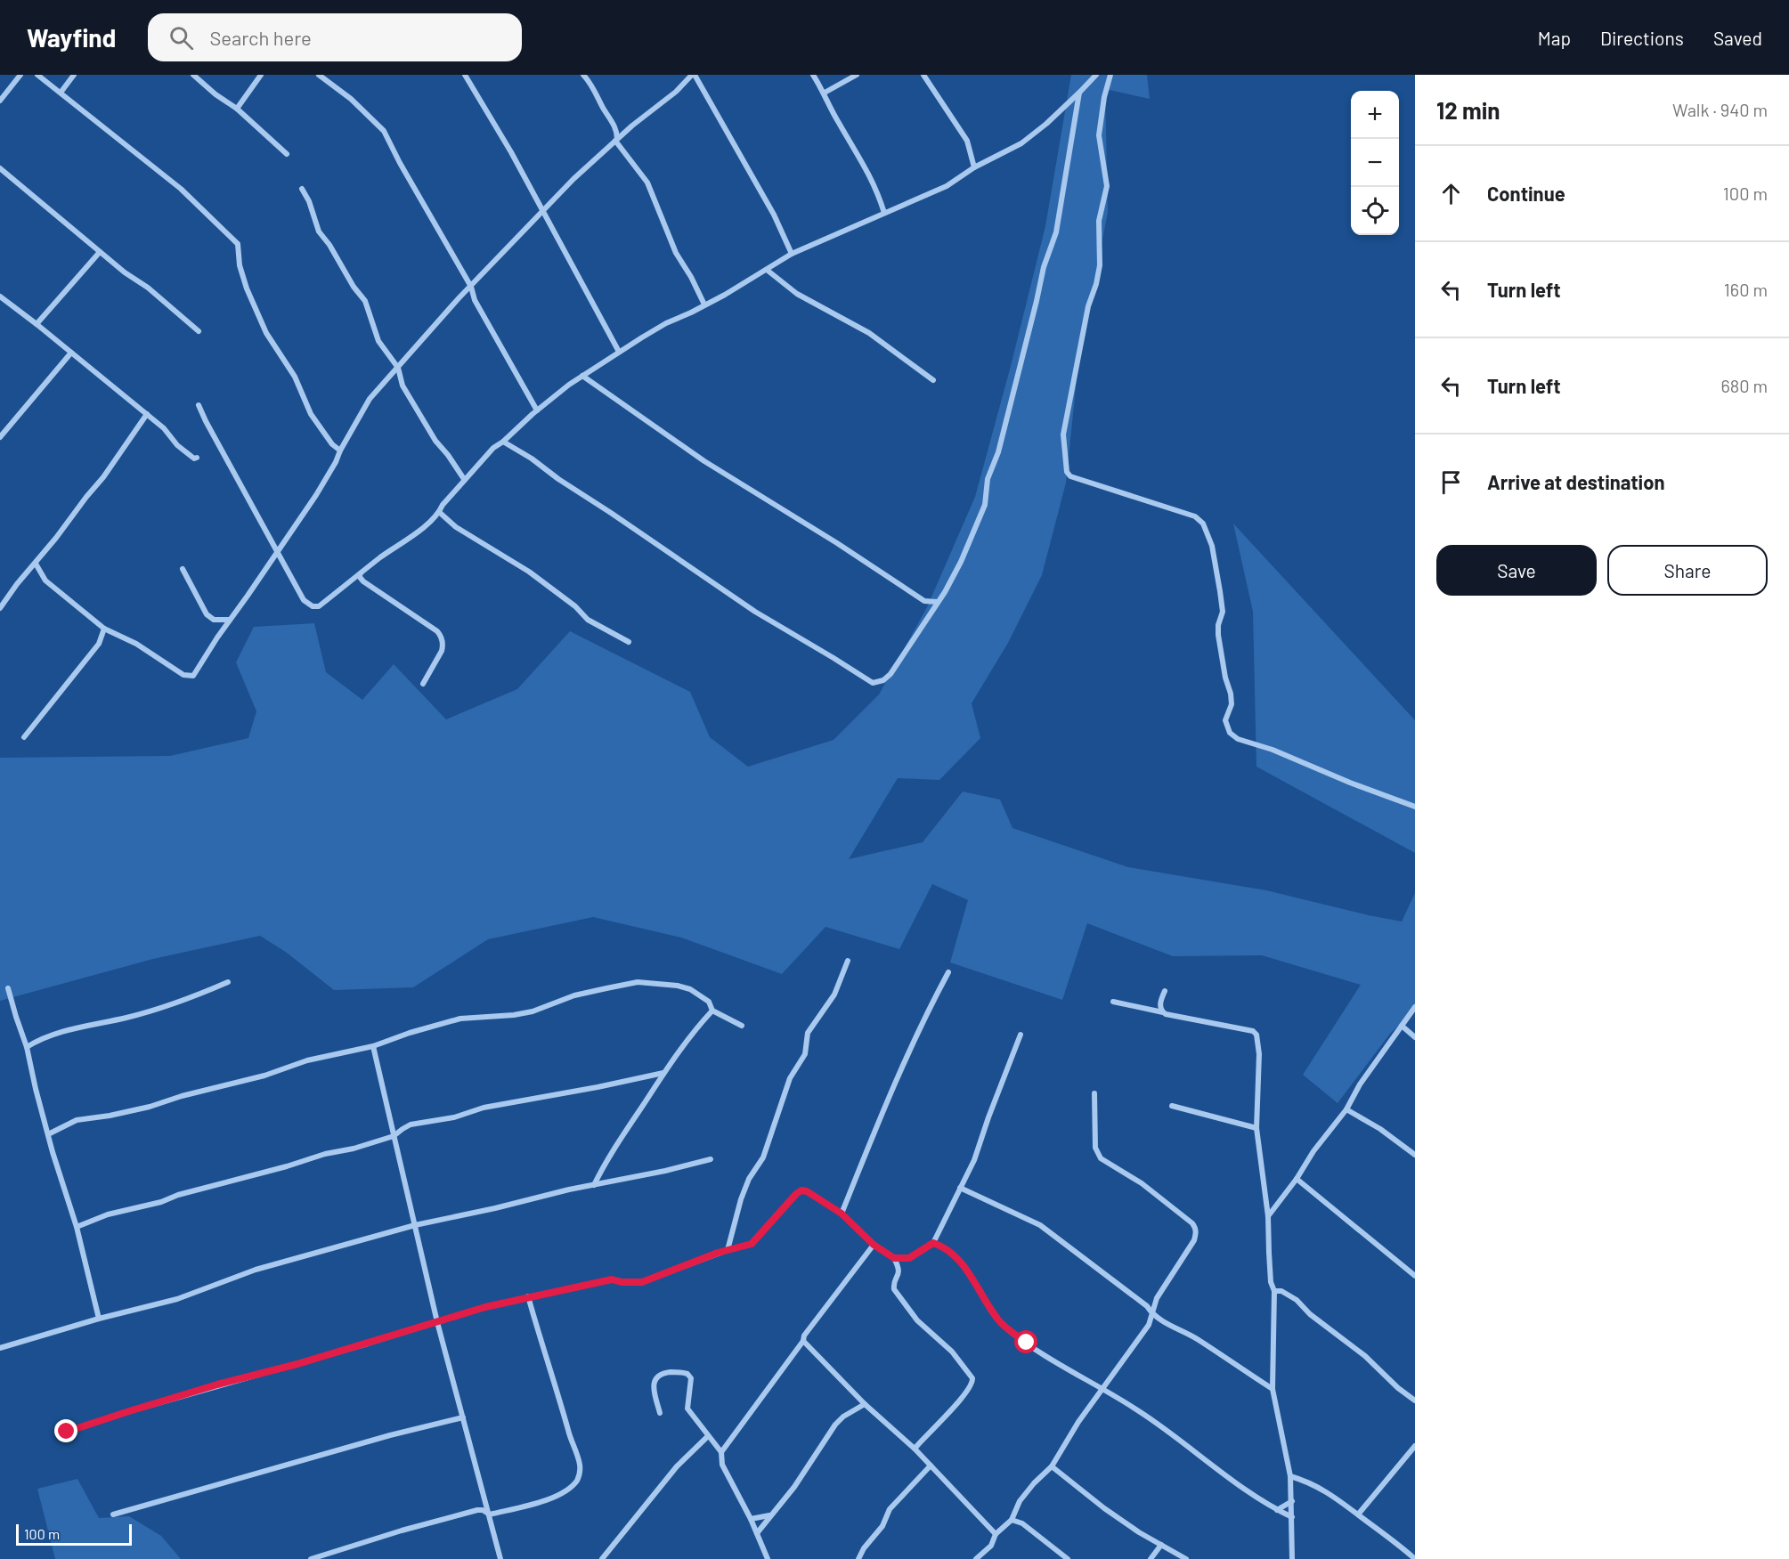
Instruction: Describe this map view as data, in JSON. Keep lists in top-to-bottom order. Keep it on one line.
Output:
{"scale_bar":"100 m","page":{"header":"Wayfind","search":"Search here","nav":["Map","Directions","Saved"],"heading":["12 min","Walk · 940 m"],"map_buttons":["+","−"],"list":[["Continue","100 m"],["Turn left","160 m"],["Turn left","680 m"],"Arrive at destination"],"buttons":["Save","Share"],"scale":"100 m"}}
